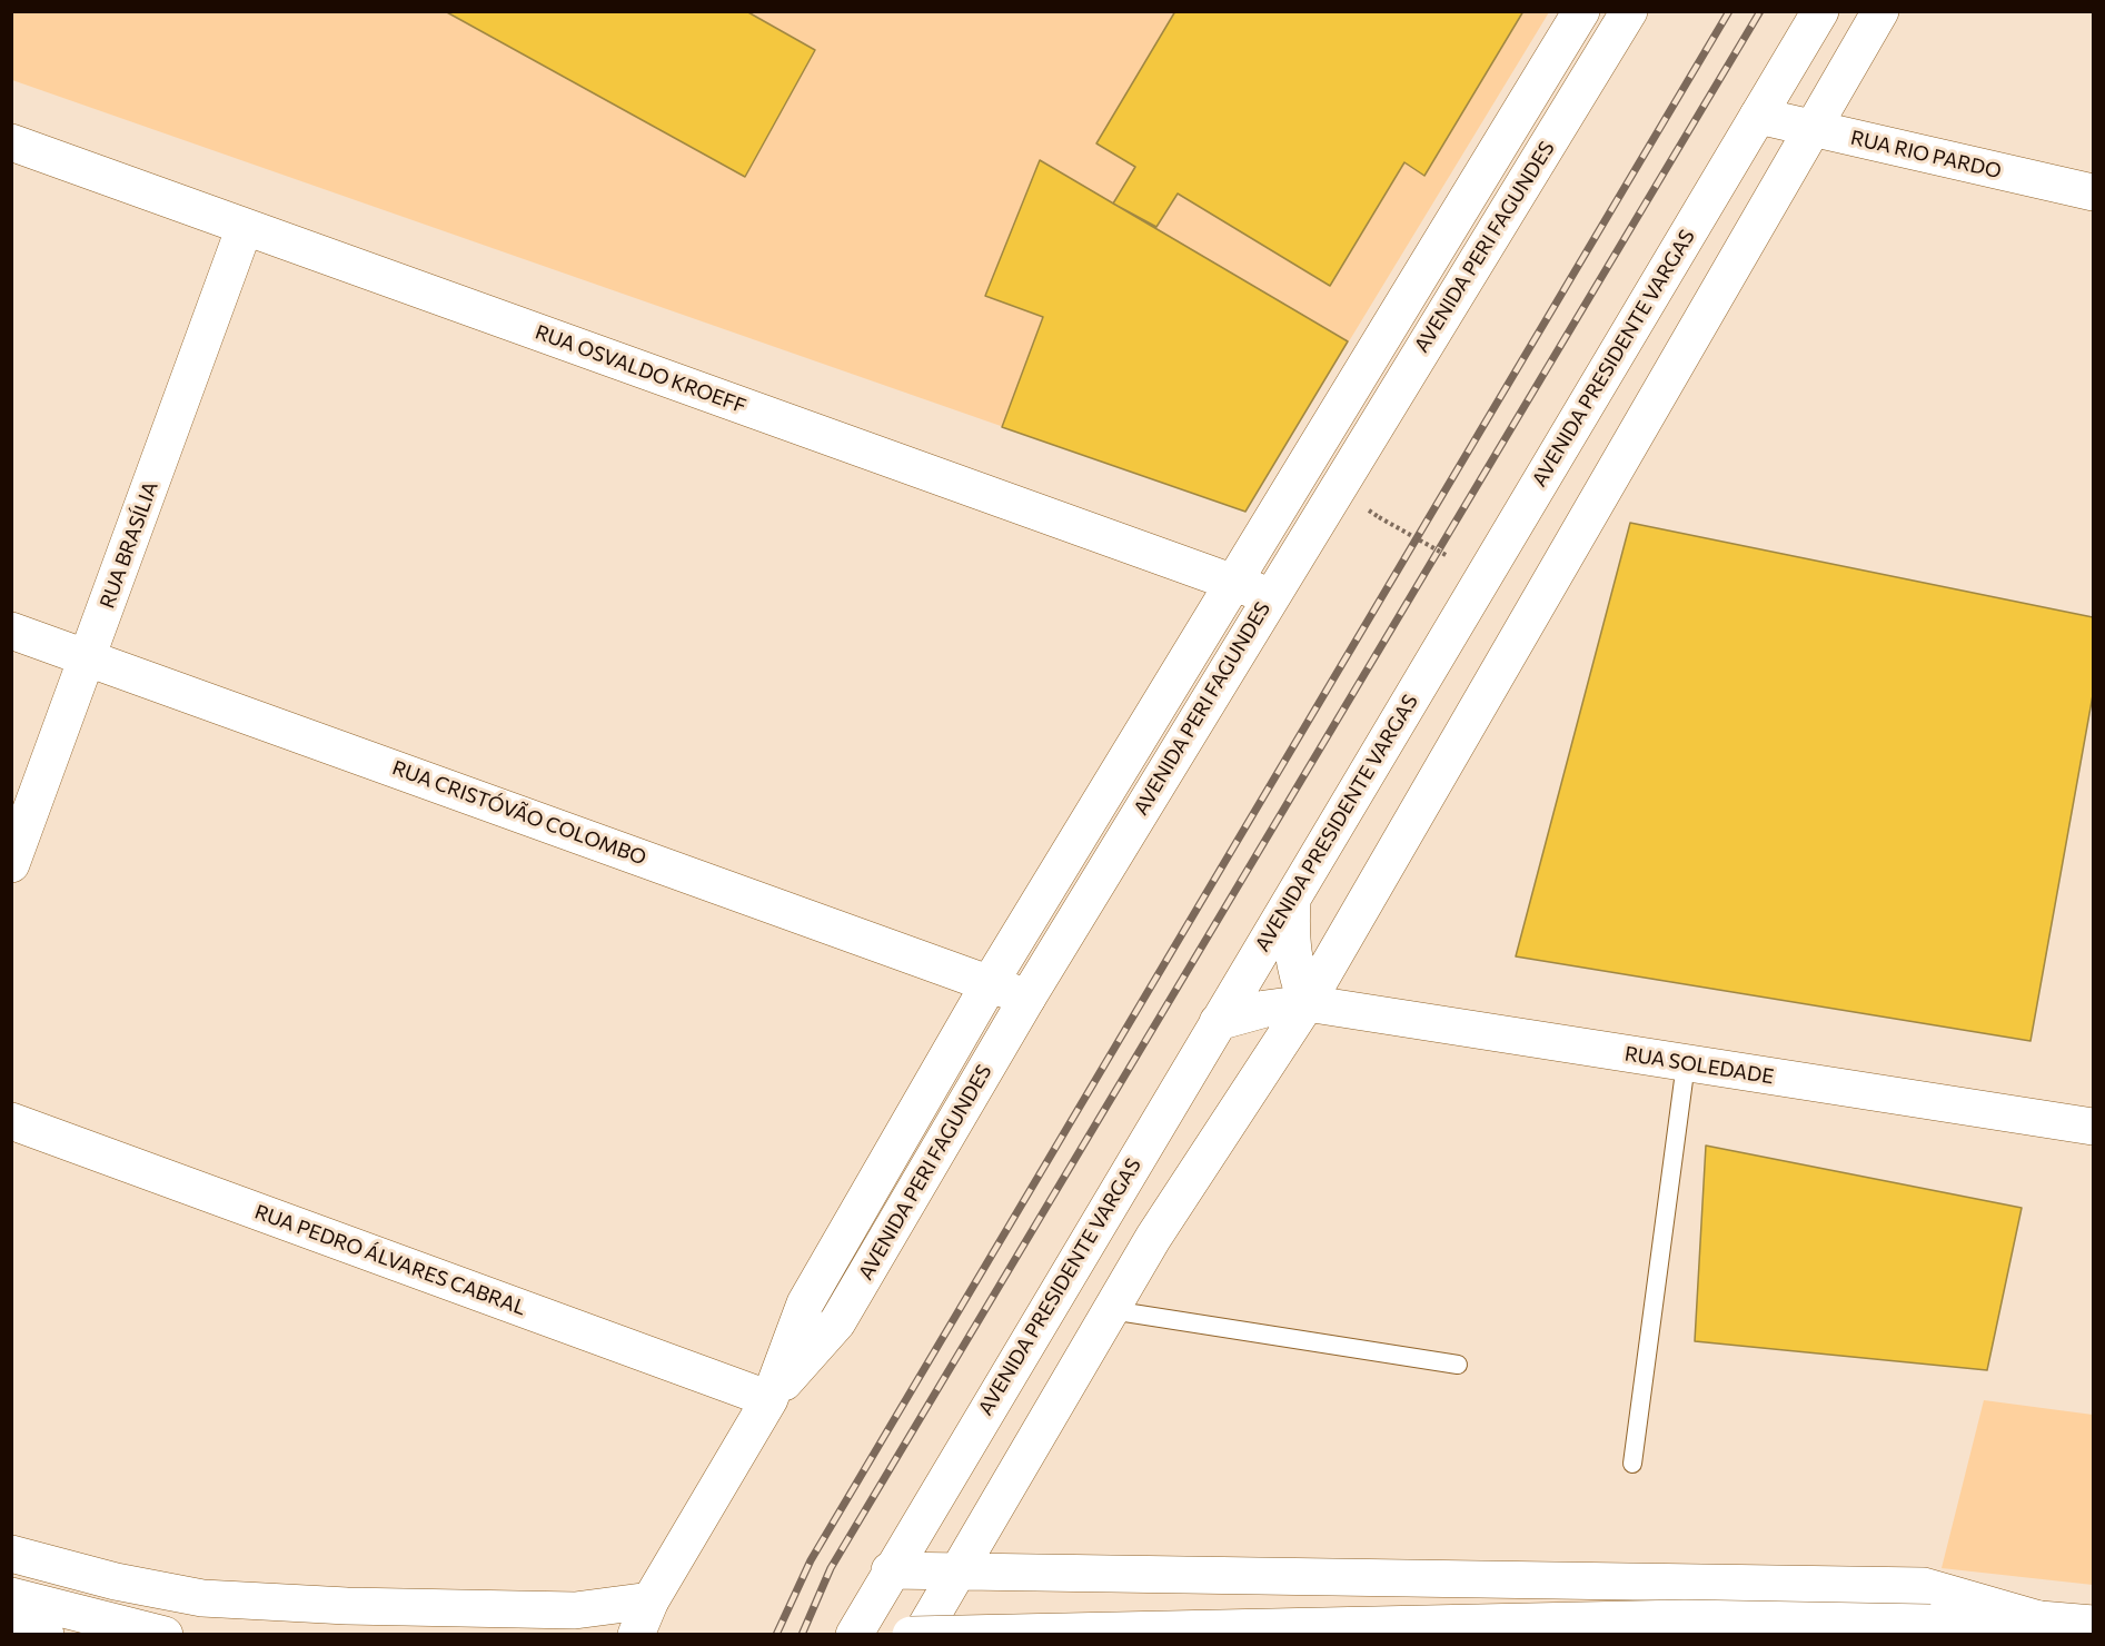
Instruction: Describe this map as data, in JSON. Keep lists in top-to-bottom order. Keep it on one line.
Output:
{"streets":{"main road":["RUA RIO PARDO","AVENIDA PERI FAGUNDES","AVENIDA PRESIDENTE VARGAS","RUA OSVALDO KROEFF","RUA BRASÍLIA","RUA CRISTÓVÃO COLOMBO","RUA SOLEDADE","RUA PEDRO ÁLVARES CABRAL"]},"crossings":[["RUA RIO PARDO","AVENIDA PRESIDENTE VARGAS"],["AVENIDA PERI FAGUNDES","RUA OSVALDO KROEFF"],["AVENIDA PERI FAGUNDES","RUA CRISTÓVÃO COLOMBO"],["AVENIDA PERI FAGUNDES","RUA PEDRO ÁLVARES CABRAL"],["AVENIDA PRESIDENTE VARGAS","RUA SOLEDADE"],["RUA OSVALDO KROEFF","RUA BRASÍLIA"],["RUA BRASÍLIA","RUA CRISTÓVÃO COLOMBO"]]}
